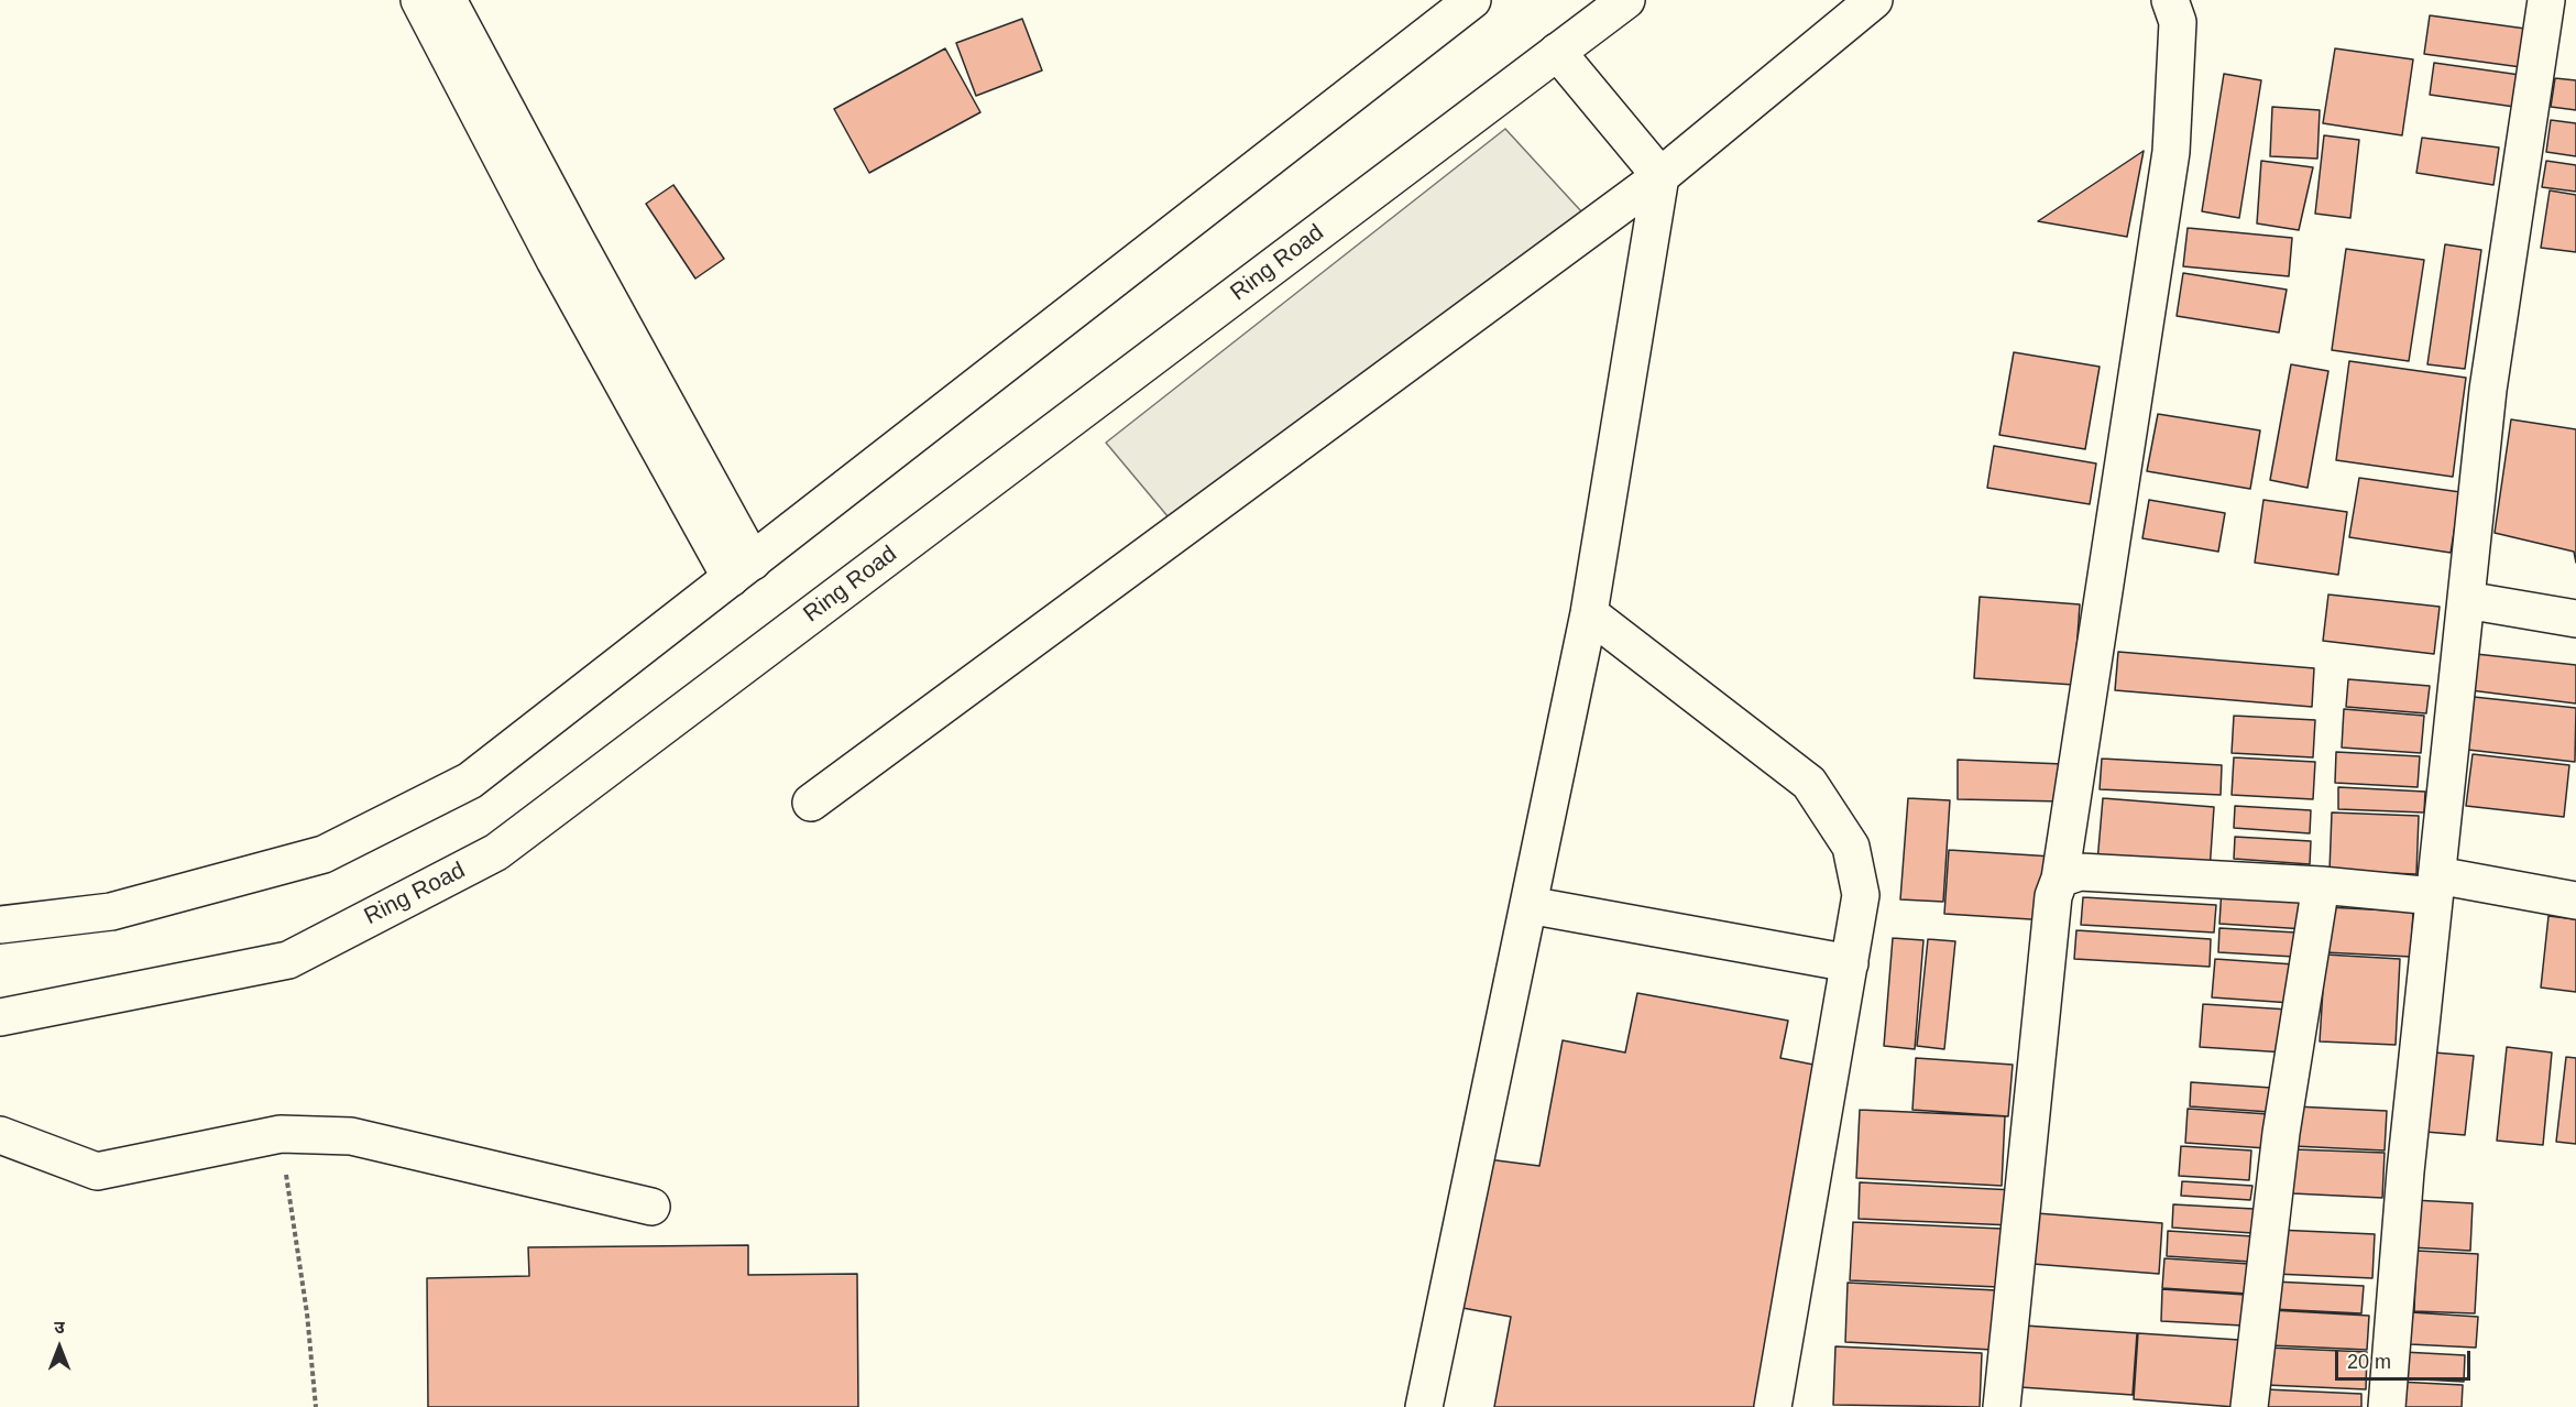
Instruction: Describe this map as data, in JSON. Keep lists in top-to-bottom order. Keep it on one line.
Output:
{"streets":{"main road":["Ring Road"]},"scale_bar":"20 m","north":"top"}
